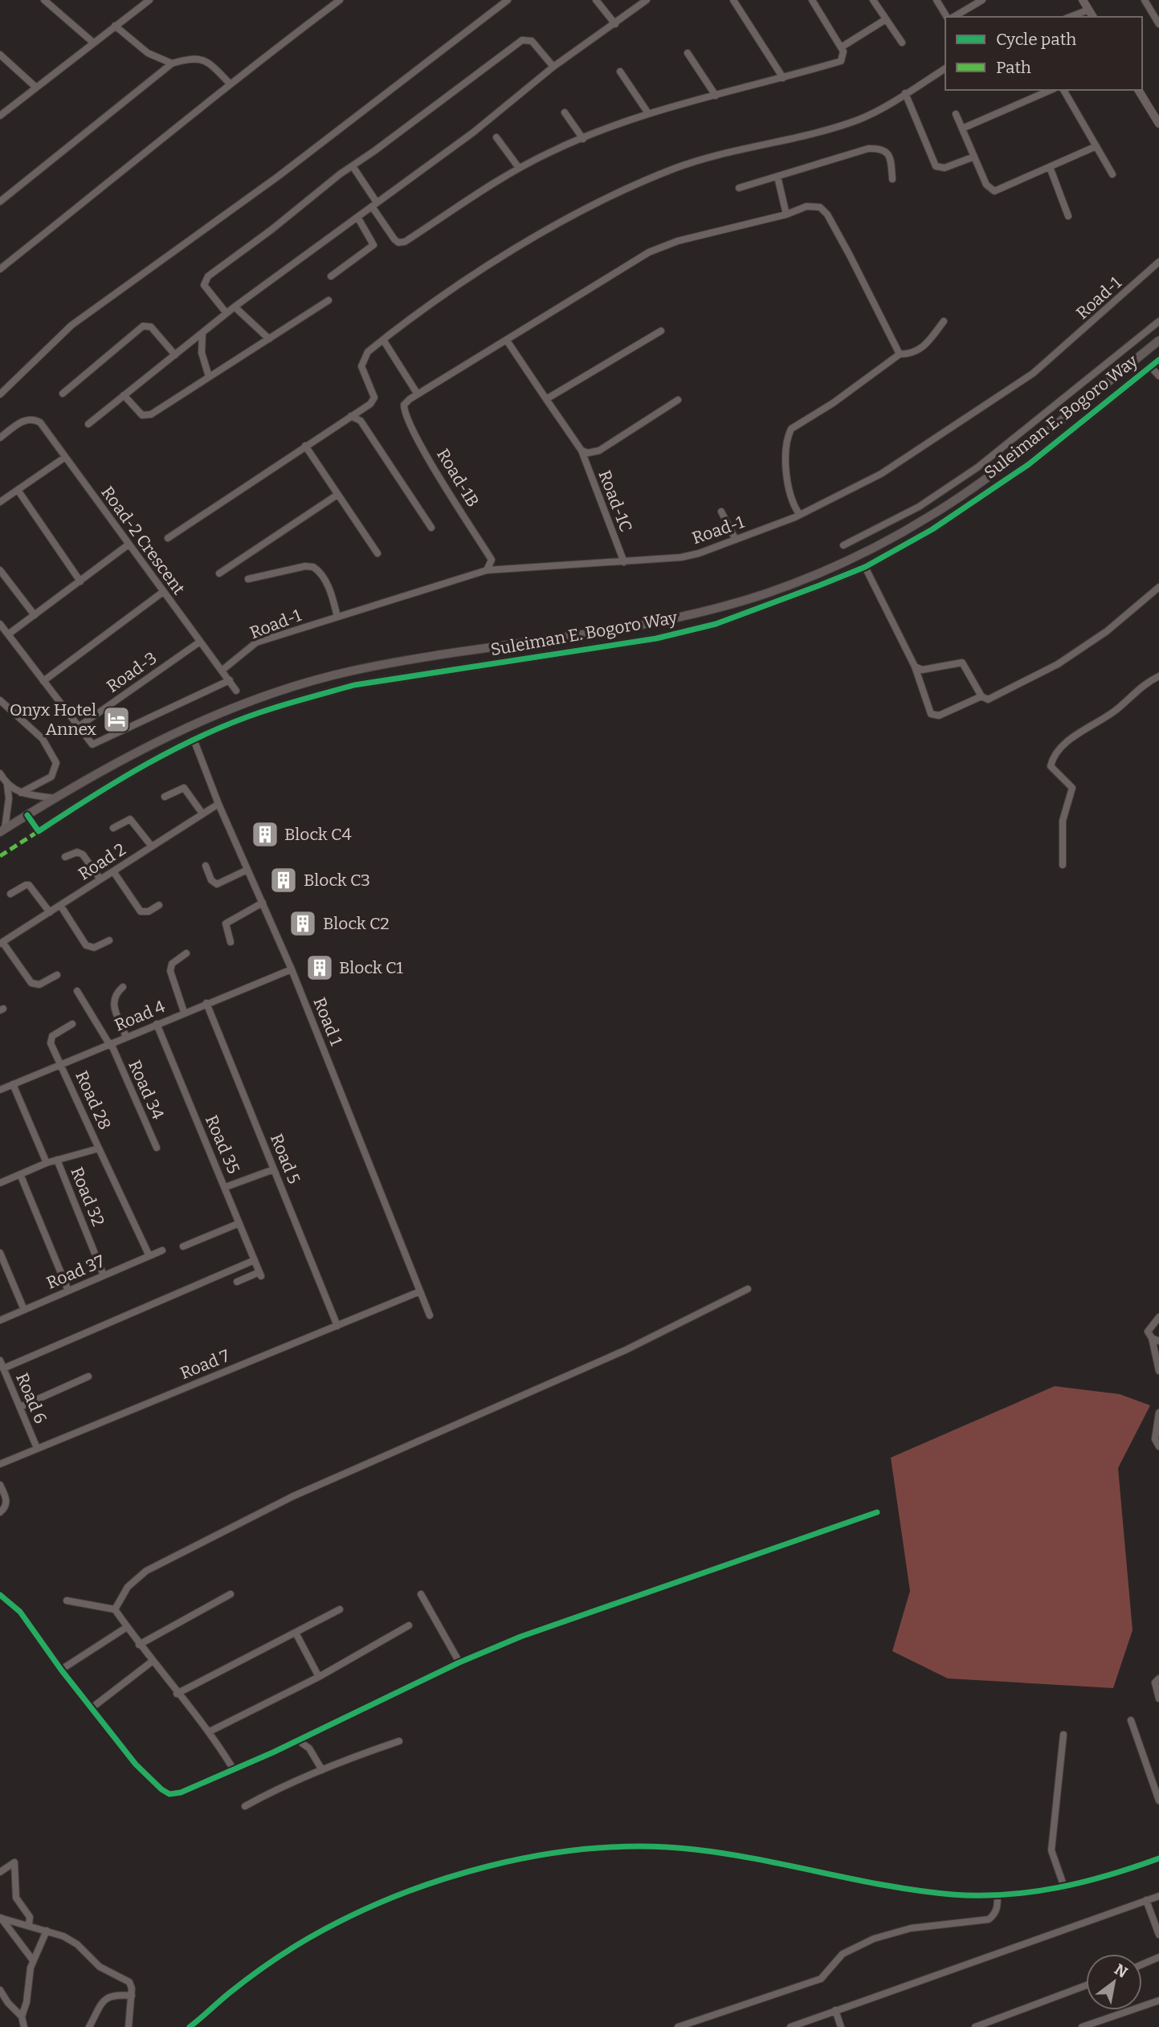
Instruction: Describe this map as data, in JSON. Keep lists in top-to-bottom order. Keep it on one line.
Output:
{"streets":{"main road":["Suleiman E. Bogoro Way"],"street":["Road-1","Road-1B","Road-1C","Road-2 Crescent","Road-3","Road 2","Road 4","Road 1","Road 34","Road 28","Road 35","Road 5","Road 32","Road 37","Road 7","Road 6"]},"crossings":[["Road-1","Road-1B"],["Road-1","Road-1C"],["Road-1","Road-2 Crescent"],["Suleiman E. Bogoro Way","Road 1"],["Road-2 Crescent","Road-3"],["Road 2","Road 1"],["Road 4","Road 1"],["Road 4","Road 34"],["Road 4","Road 28"],["Road 4","Road 35"],["Road 4","Road 5"],["Road 1","Road 7"],["Road 28","Road 37"],["Road 5","Road 7"],["Road 32","Road 37"],["Road 7","Road 6"]],"places":{"hotel":["Onyx Hotel Annex"],"building":["Block C4","Block C3","Block C2","Block C1"]},"legend":["Cycle path","Path"],"north":"top right"}
